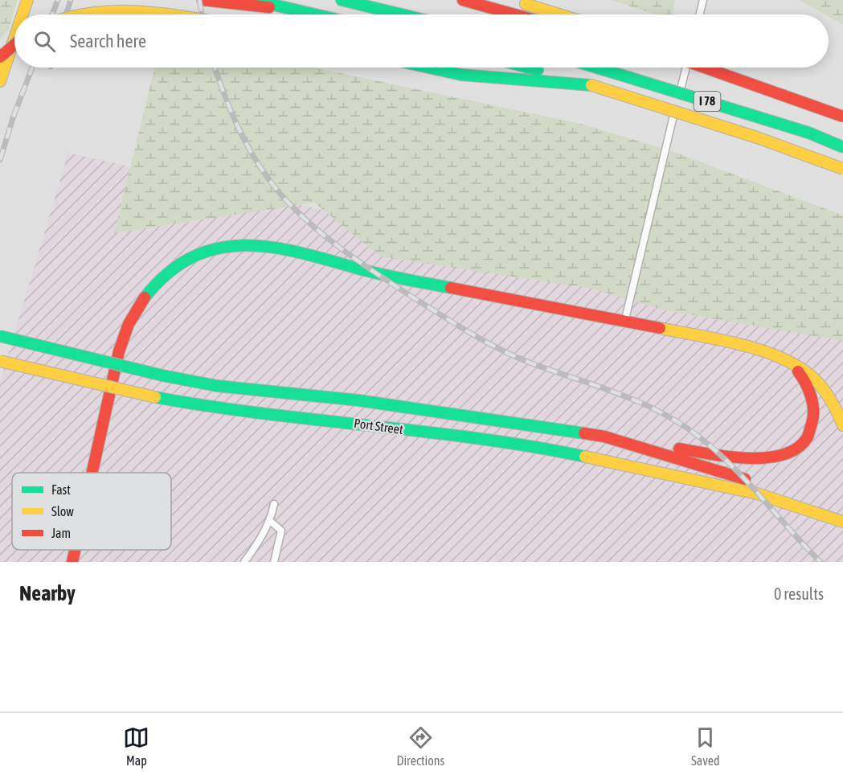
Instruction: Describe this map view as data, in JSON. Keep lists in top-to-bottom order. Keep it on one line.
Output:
{"streets":{"main road":["I 78","Port Street"]},"legend":["Fast","Slow","Jam"],"page":{"search":"Search here","heading":["Nearby","0 results"],"nav":["Map","Directions","Saved"]}}
